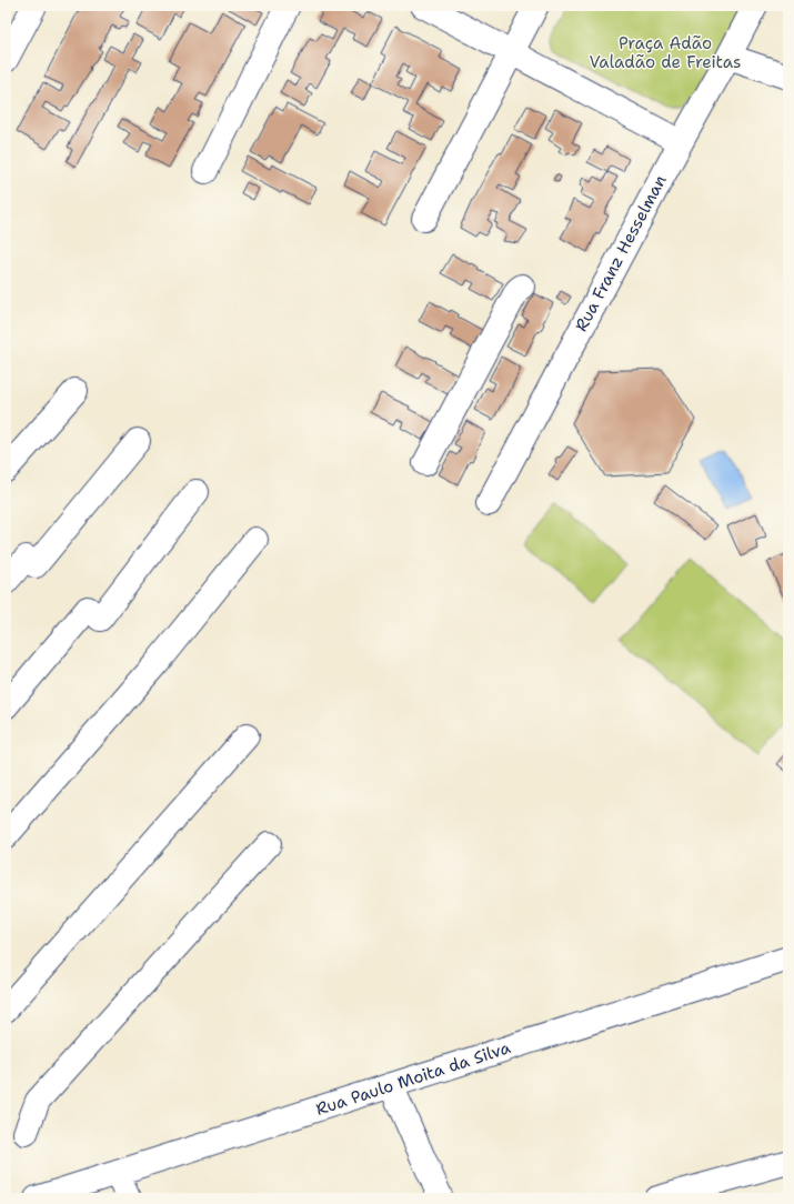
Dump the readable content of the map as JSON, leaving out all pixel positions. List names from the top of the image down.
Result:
{
  "streets": {
    "street": ["Rua Franz Hesselman", "Rua Paulo Moita da Silva"]
  },
  "parks": ["Praça Adão Valadão de Freitas"]
}
